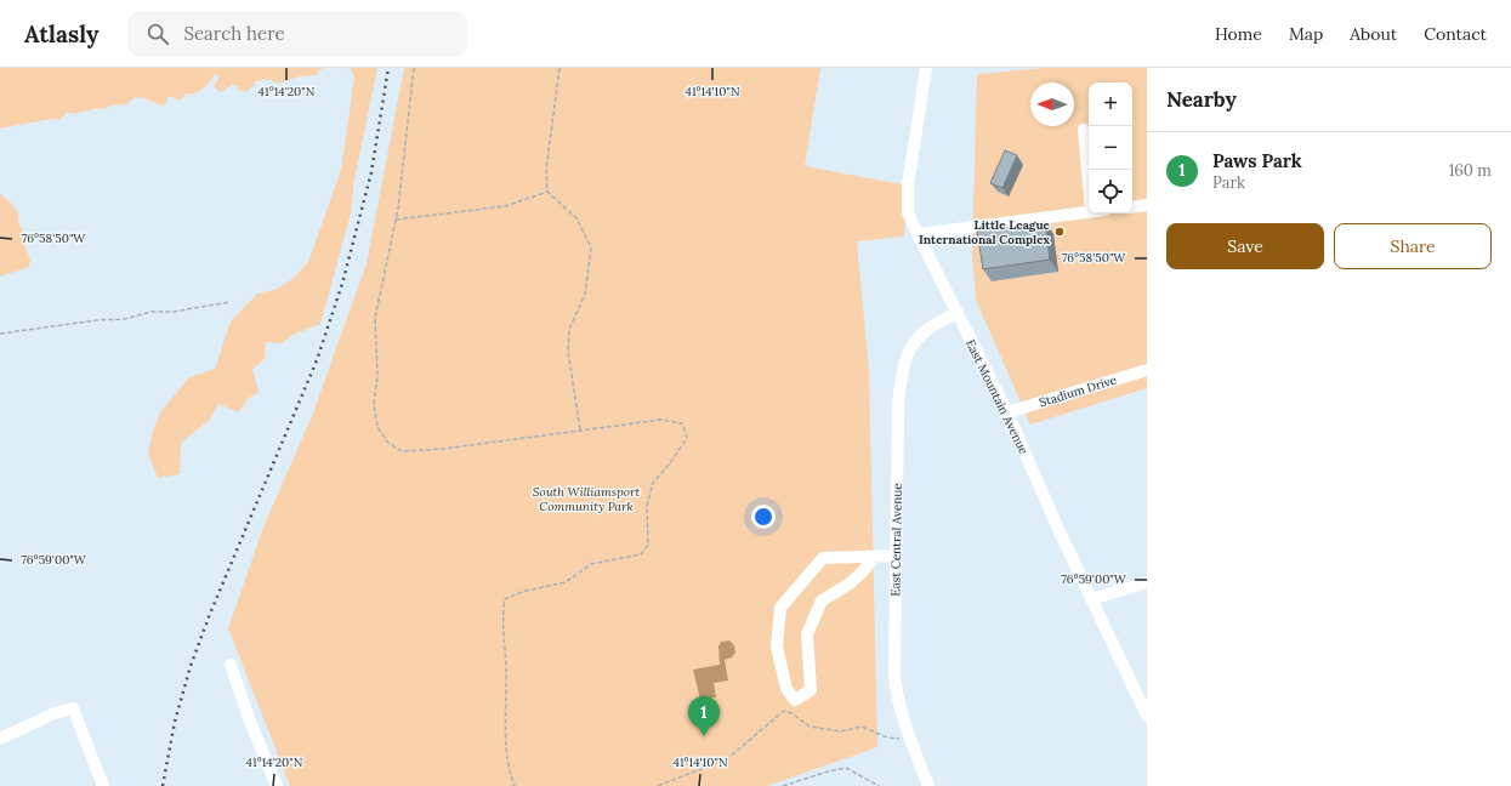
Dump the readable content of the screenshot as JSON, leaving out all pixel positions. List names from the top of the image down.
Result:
{
  "streets": {
    "street": ["Stadium Drive", "East Mountain Avenue", "East Central Avenue"]
  },
  "crossings": [
    ["Stadium Drive", "East Mountain Avenue"],
    ["East Mountain Avenue", "East Central Avenue"]
  ],
  "parks": ["South Williamsport Community Park"],
  "places": ["Little League International Complex"],
  "north": "left",
  "page": {
    "header": "Atlasly",
    "search": "Search here",
    "nav": [
      "Home",
      "Map",
      "About",
      "Contact"
    ],
    "heading": "Nearby",
    "map_buttons": ["+", "−"],
    "list": [
      {
        "mark": "1",
        "name": "Paws Park",
        "note": "Park",
        "value": "160 m"
      }
    ],
    "buttons": ["Save", "Share"],
    "pins": "1"
  },
  "coordinates": [
    "41°14'20\"N",
    "41°14'10\"N",
    "76°58'50\"W",
    "76°59'00\"W"
  ]
}
